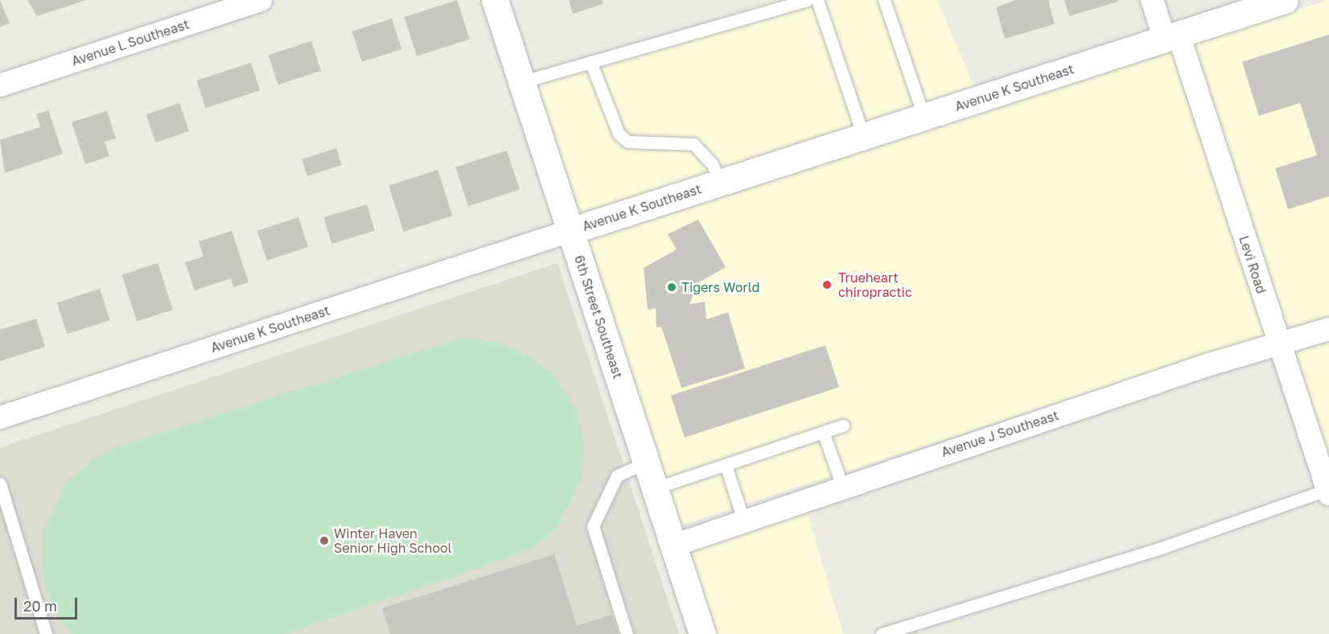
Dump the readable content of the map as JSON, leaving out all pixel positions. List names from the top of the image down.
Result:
{
  "streets": {
    "street": [
      "Avenue L Southeast",
      "Avenue K Southeast",
      "Levi Road",
      "6th Street Southeast",
      "Avenue J Southeast"
    ]
  },
  "crossings": [
    ["Avenue K Southeast", "Levi Road"],
    ["Avenue K Southeast", "6th Street Southeast"],
    ["Levi Road", "Avenue J Southeast"],
    ["6th Street Southeast", "Avenue J Southeast"]
  ],
  "places": ["Trueheart chiropractic", "Tigers World", "Winter Haven Senior High School"],
  "scale_bar": "20 m"
}
